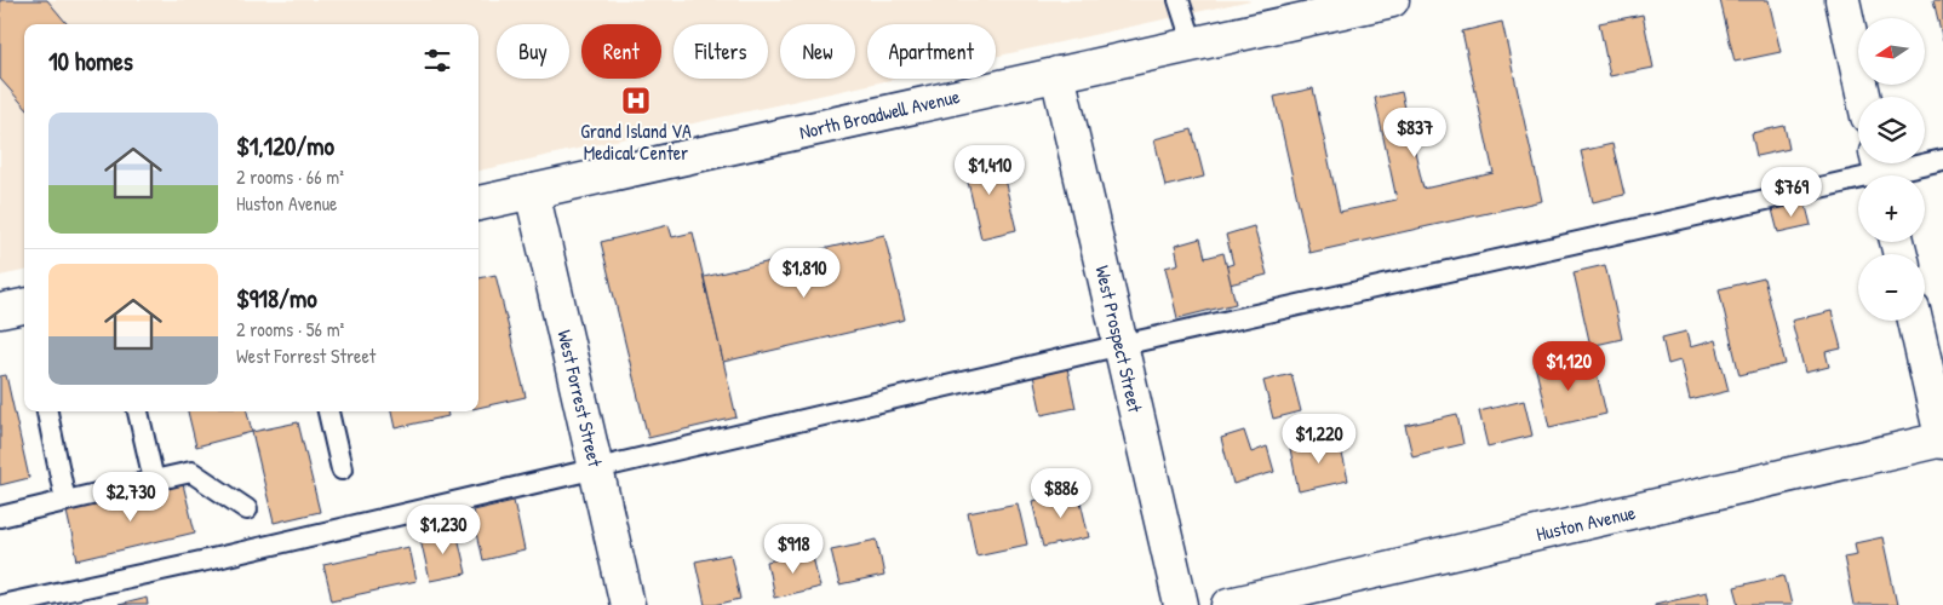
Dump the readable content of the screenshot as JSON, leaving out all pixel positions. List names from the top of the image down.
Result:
{
  "streets": {
    "street": [
      "North Broadwell Avenue",
      "West Prospect Street",
      "West Forrest Street",
      "Huston Avenue"
    ]
  },
  "crossings": [
    ["North Broadwell Avenue", "West Prospect Street"],
    ["North Broadwell Avenue", "West Forrest Street"]
  ],
  "places": {
    "hospital": ["Grand Island VA Medical Center"]
  },
  "north": "left",
  "page": {
    "map_buttons": ["+", "−"],
    "chip": [
      "Buy",
      "Rent",
      "Filters",
      "New",
      "Apartment"
    ],
    "heading": "10 homes",
    "list": [
      {
        "name": "$1,120/mo",
        "note": "2 rooms · 66 m² · Huston Avenue"
      },
      {
        "name": "$918/mo",
        "note": "2 rooms · 56 m² · West Forrest Street"
      }
    ],
    "price": [
      "$837",
      "$1,410",
      "$769",
      "$1,810",
      "$1,120",
      "$1,220",
      "$886",
      "$2,730",
      "$1,230",
      "$918"
    ]
  }
}
